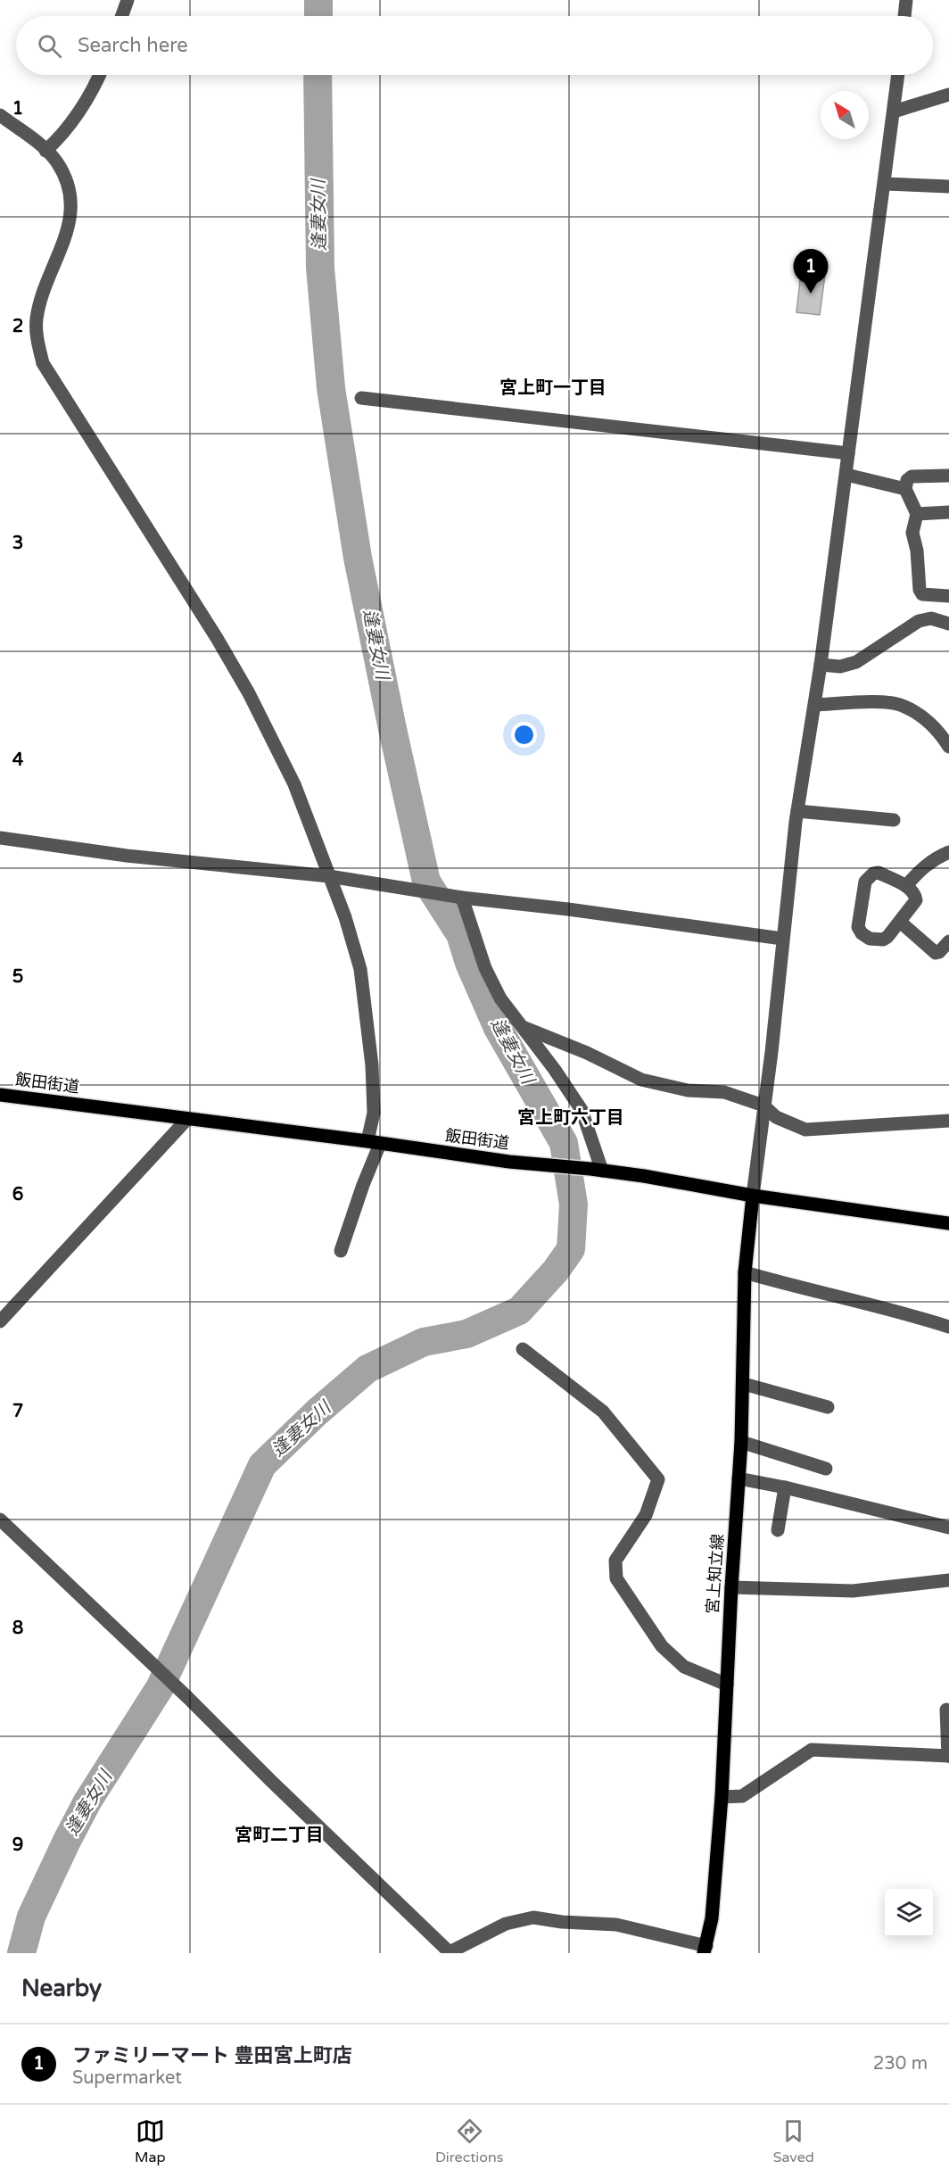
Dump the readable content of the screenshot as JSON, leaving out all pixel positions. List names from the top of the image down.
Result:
{
  "streets": {
    "main road": ["飯田街道", "宮上知立線"]
  },
  "crossings": [
    ["飯田街道", "宮上知立線"]
  ],
  "districts": ["宮上町一丁目", "宮上町六丁目", "宮町二丁目"],
  "water": ["逢妻女川"],
  "north": "top left",
  "page": {
    "search": "Search here",
    "pins": "1",
    "heading": "Nearby",
    "list": [
      {
        "mark": "1",
        "name": "ファミリーマート 豊田宮上町店",
        "note": "Supermarket",
        "value": "230 m"
      }
    ],
    "nav": ["Map", "Directions", "Saved"]
  },
  "grid": {
    "rows": [
      "1",
      "2",
      "3",
      "4",
      "5",
      "6",
      "7",
      "8",
      "9"
    ]
  }
}
